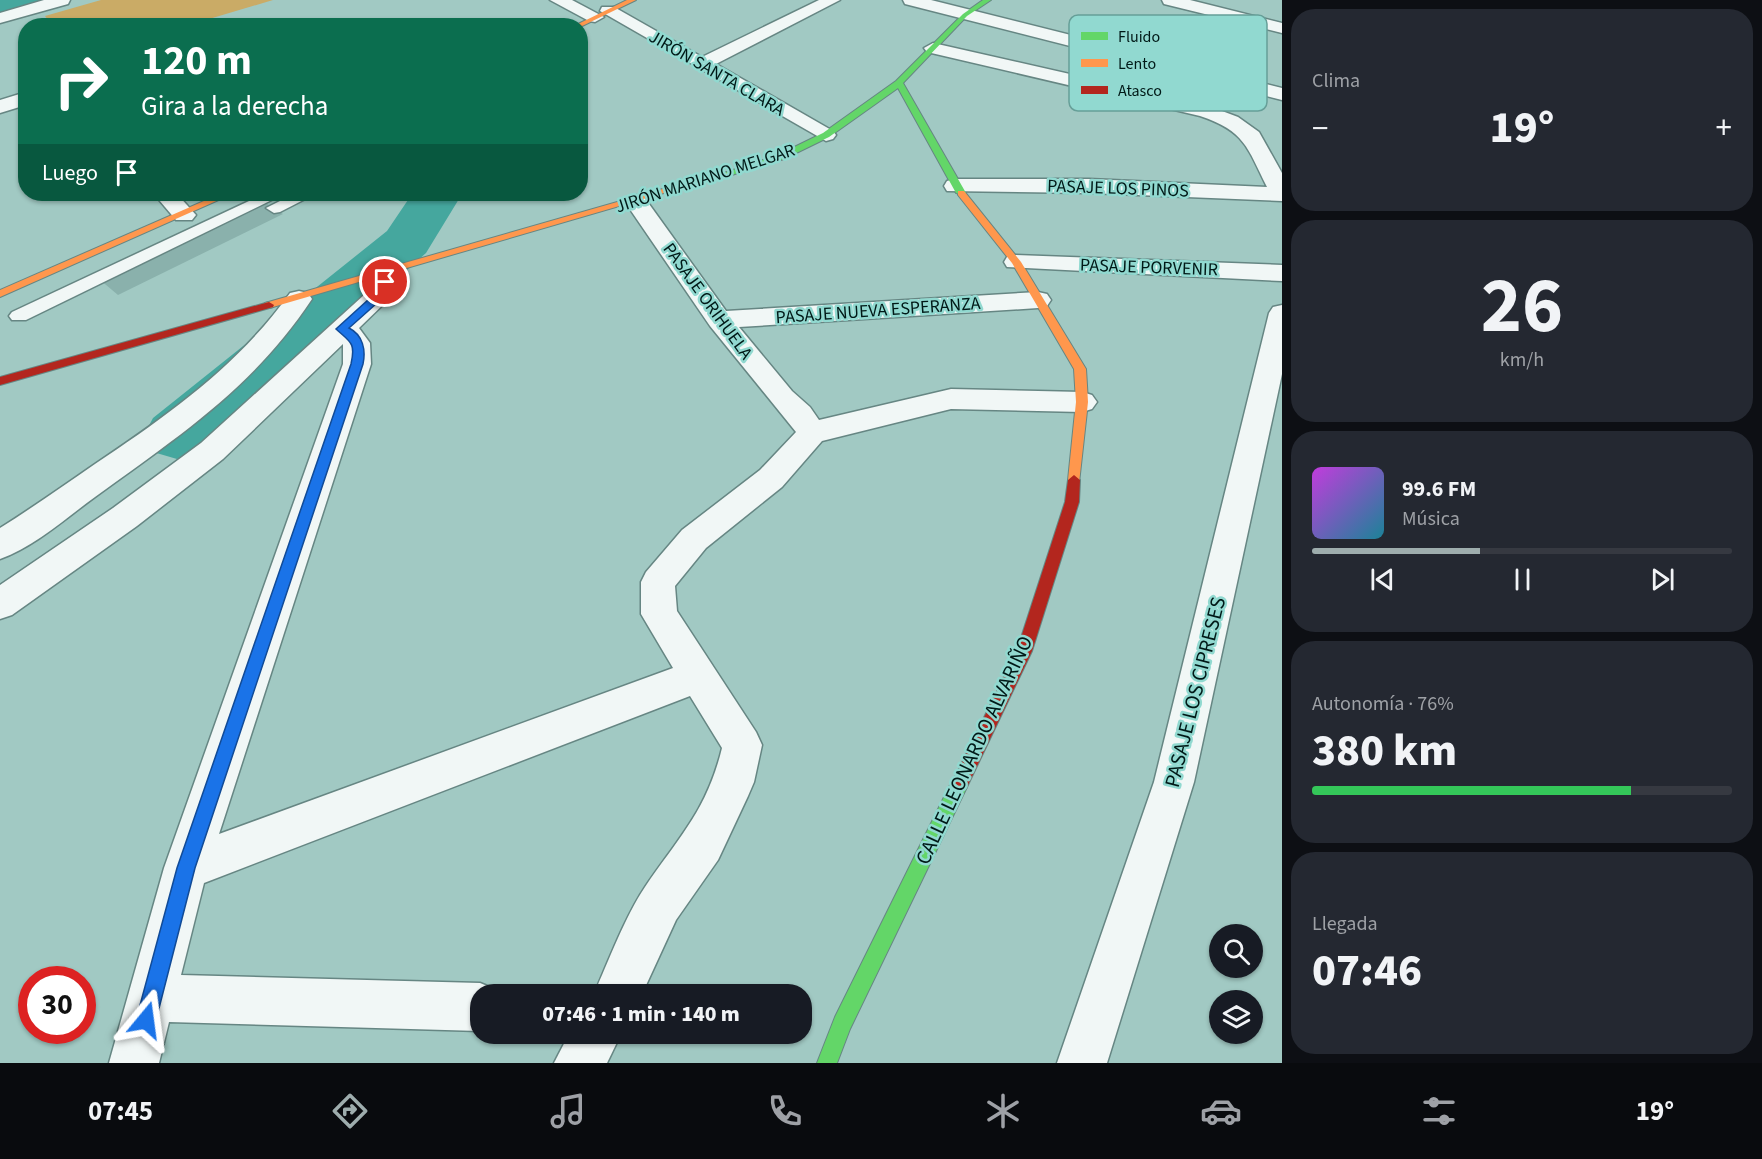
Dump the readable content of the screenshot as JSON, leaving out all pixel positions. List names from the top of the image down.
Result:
{
  "streets": {
    "main road": ["JIRÓN MARIANO MELGAR", "CALLE LEONARDO ALVARIÑO"],
    "street": [
      "JIRÓN SANTA CLARA",
      "PASAJE LOS PINOS",
      "PASAJE PORVENIR",
      "PASAJE ORIHUELA",
      "PASAJE NUEVA ESPERANZA",
      "PASAJE LOS CIPRESES"
    ]
  },
  "crossings": [
    ["JIRÓN SANTA CLARA", "JIRÓN MARIANO MELGAR"],
    ["JIRÓN MARIANO MELGAR", "PASAJE ORIHUELA"],
    ["JIRÓN MARIANO MELGAR", "CALLE LEONARDO ALVARIÑO"],
    ["PASAJE LOS PINOS", "CALLE LEONARDO ALVARIÑO"],
    ["PASAJE PORVENIR", "CALLE LEONARDO ALVARIÑO"],
    ["PASAJE ORIHUELA", "PASAJE NUEVA ESPERANZA"],
    ["PASAJE NUEVA ESPERANZA", "CALLE LEONARDO ALVARIÑO"]
  ],
  "legend": ["Fluido", "Lento", "Atasco"],
  "page": {
    "tile": [
      "Clima",
      ["26", "km/h"],
      ["Autonomía · 76%", "380 km"],
      ["Llegada", "07:46"]
    ],
    "turn": ["120 m", "Gira a la derecha"],
    "heat": ["−", "19°", "+"],
    "then": "Luego",
    "song": ["99.6 FM", "Música"],
    "limit": "30",
    "trip": "07:46 · 1 min · 140 m",
    "tabs": ["07:45", "19°"]
  }
}
